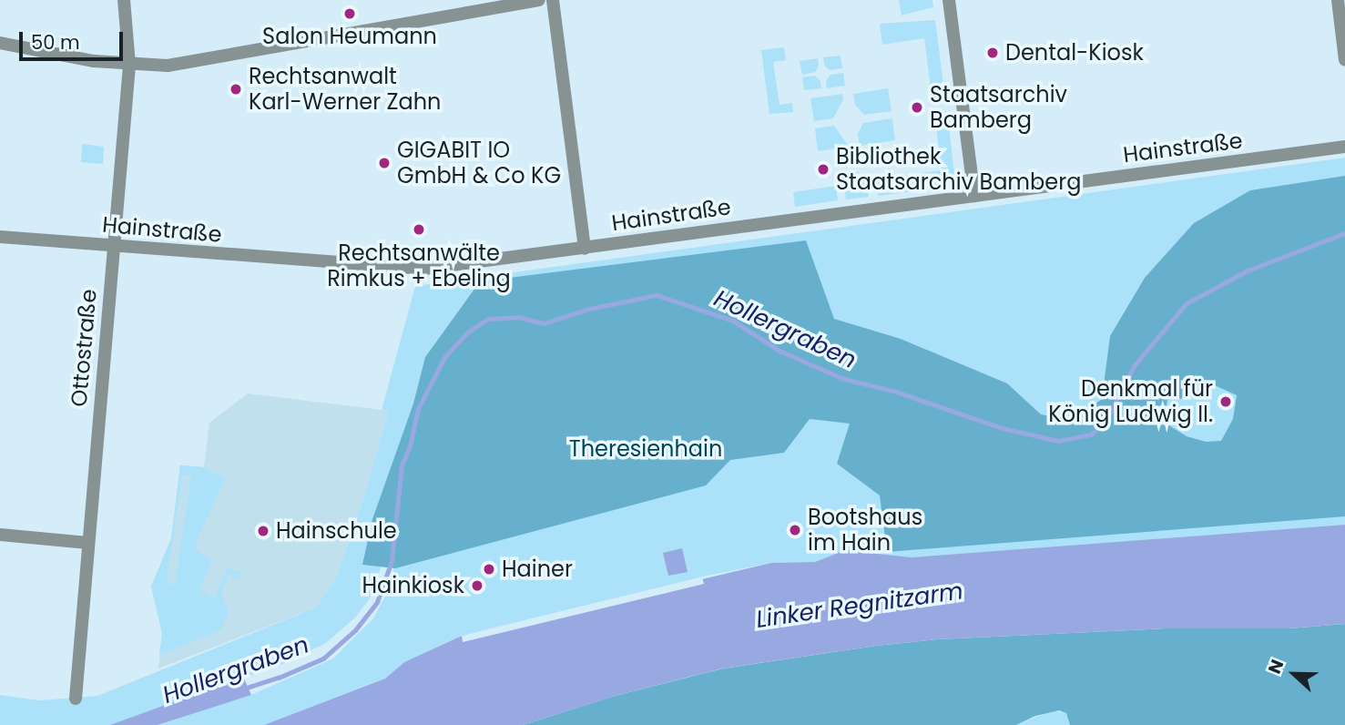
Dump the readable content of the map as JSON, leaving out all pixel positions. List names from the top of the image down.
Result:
{
  "streets": {
    "street": ["Hainstraße", "Ottostraße"]
  },
  "crossings": [
    ["Hainstraße", "Ottostraße"]
  ],
  "water": ["Hollergraben", "Linker Regnitzarm"],
  "parks": ["Theresienhain"],
  "places": [
    "Salon Heumann",
    "Dental-Kiosk",
    "Rechtsanwalt Karl-Werner Zahn",
    "Staatsarchiv Bamberg",
    "GIGABIT IO GmbH & Co KG",
    "Bibliothek Staatsarchiv Bamberg",
    "Rechtsanwälte Rimkus + Ebeling",
    "Denkmal für König Ludwig II.",
    "Bootshaus im Hain",
    "Hainschule",
    "Hainer",
    "Hainkiosk"
  ],
  "scale_bar": "50 m",
  "north": "left"
}
